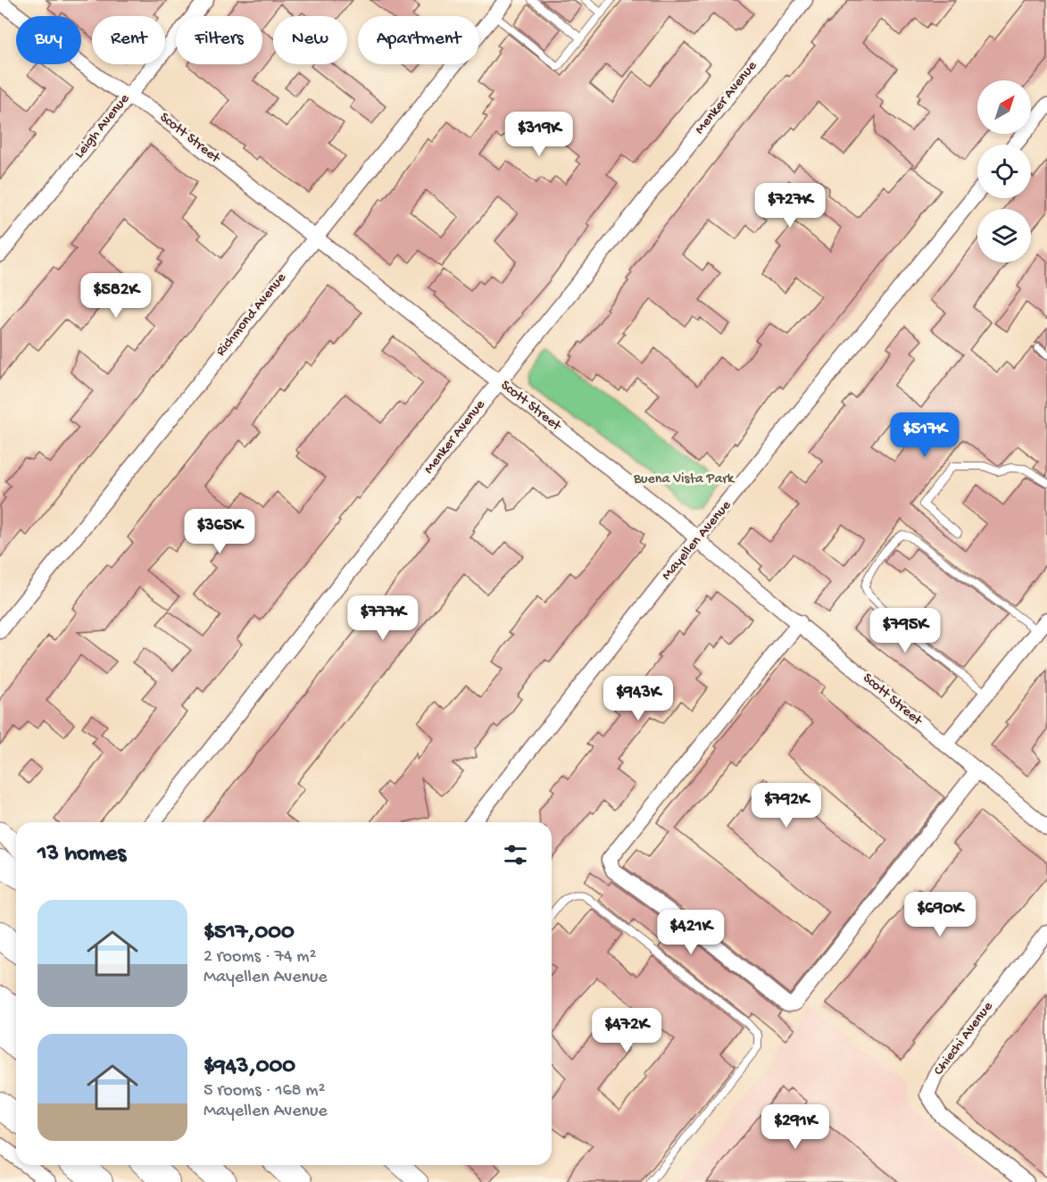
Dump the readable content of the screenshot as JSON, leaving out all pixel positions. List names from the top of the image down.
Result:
{
  "streets": {
    "street": [
      "Menker Avenue",
      "Leigh Avenue",
      "Scott Street",
      "Richmond Avenue",
      "Mayellen Avenue",
      "Chiechi Avenue"
    ]
  },
  "crossings": [
    ["Menker Avenue", "Scott Street"],
    ["Leigh Avenue", "Scott Street"],
    ["Scott Street", "Richmond Avenue"],
    ["Scott Street", "Mayellen Avenue"]
  ],
  "parks": ["Buena Vista Park"],
  "north": "top right",
  "page": {
    "chip": [
      "Buy",
      "Rent",
      "Filters",
      "New",
      "Apartment"
    ],
    "price": [
      "$319K",
      "$727K",
      "$582K",
      "$517K",
      "$365K",
      "$777K",
      "$795K",
      "$943K",
      "$792K",
      "$690K",
      "$421K",
      "$472K",
      "$291K"
    ],
    "heading": "13 homes",
    "list": [
      {
        "name": "$517,000",
        "note": "2 rooms · 74 m² · Mayellen Avenue"
      },
      {
        "name": "$943,000",
        "note": "5 rooms · 168 m² · Mayellen Avenue"
      }
    ]
  }
}
